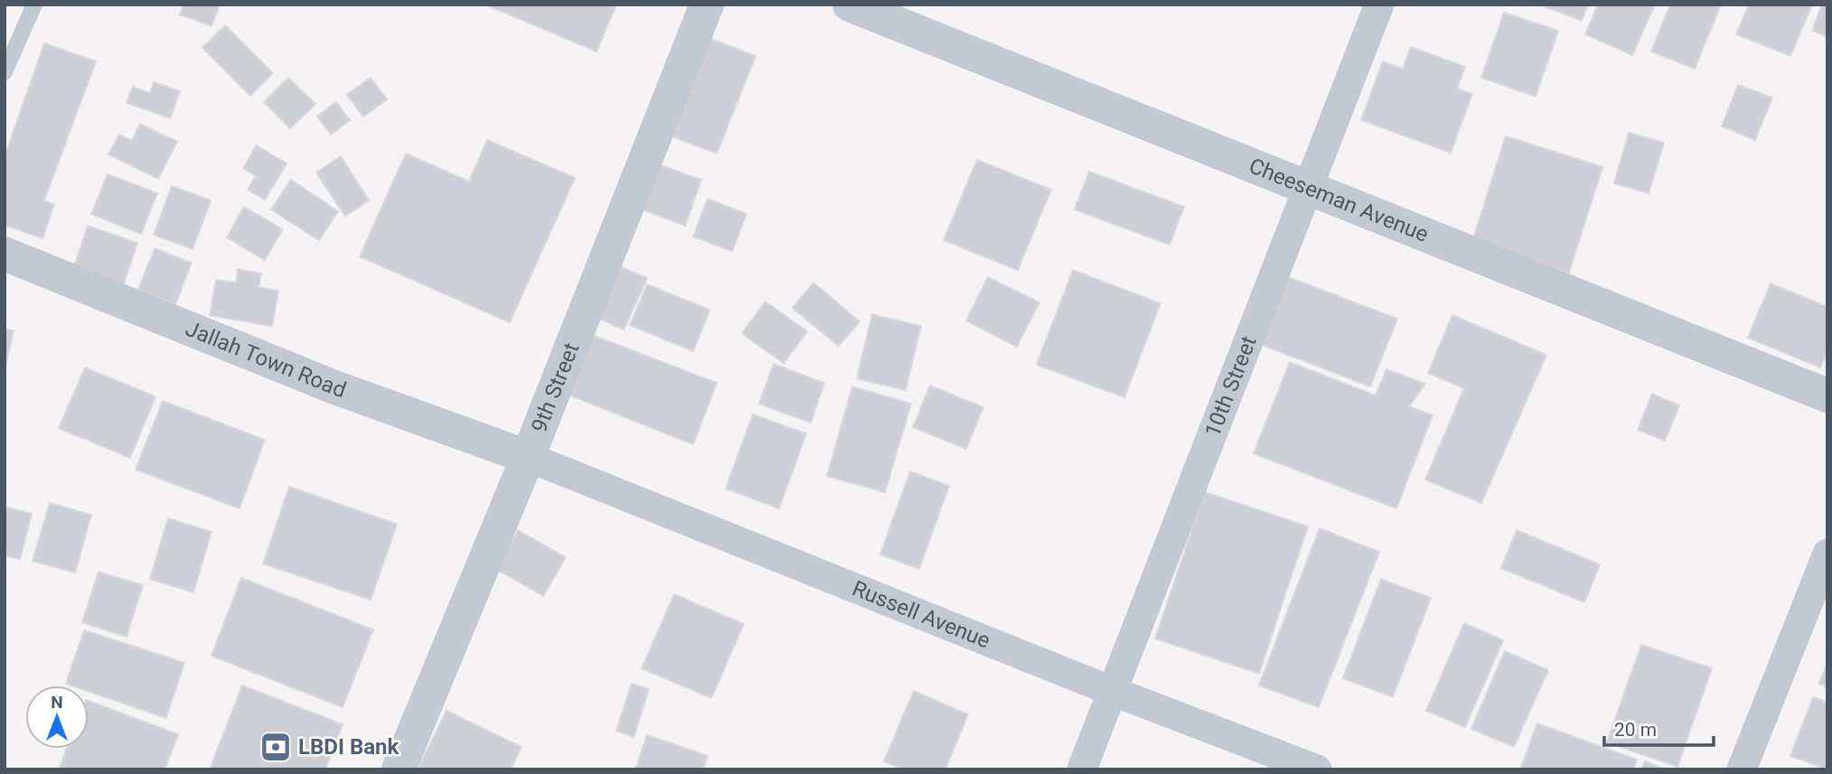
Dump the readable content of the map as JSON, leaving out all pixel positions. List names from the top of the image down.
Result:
{
  "streets": {
    "street": [
      "Cheeseman Avenue",
      "Jallah Town Road",
      "10th Street",
      "9th Street",
      "Russell Avenue"
    ]
  },
  "crossings": [
    ["Cheeseman Avenue", "10th Street"],
    ["Jallah Town Road", "9th Street"],
    ["Jallah Town Road", "Russell Avenue"],
    ["10th Street", "Russell Avenue"],
    ["9th Street", "Russell Avenue"]
  ],
  "places": {
    "bank": ["LBDI Bank"]
  },
  "scale_bar": "20 m",
  "north": "top"
}
